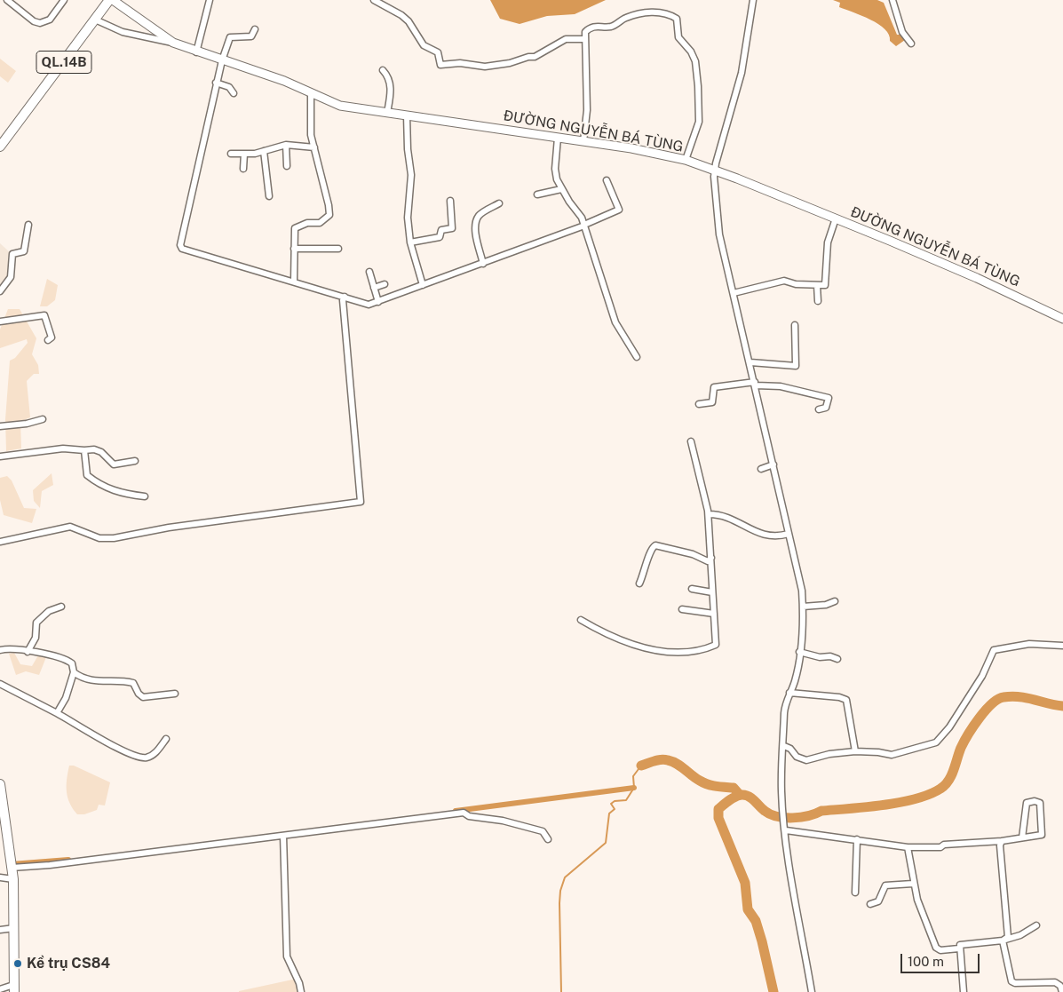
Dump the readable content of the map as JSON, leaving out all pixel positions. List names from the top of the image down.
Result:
{
  "streets": {
    "highway": ["QL.14B"],
    "main road": ["ĐƯỜNG NGUYỄN BÁ TÙNG"]
  },
  "crossings": [
    ["QL.14B", "ĐƯỜNG NGUYỄN BÁ TÙNG"]
  ],
  "places": ["Kề trụ CS84"],
  "scale_bar": "100 m"
}
